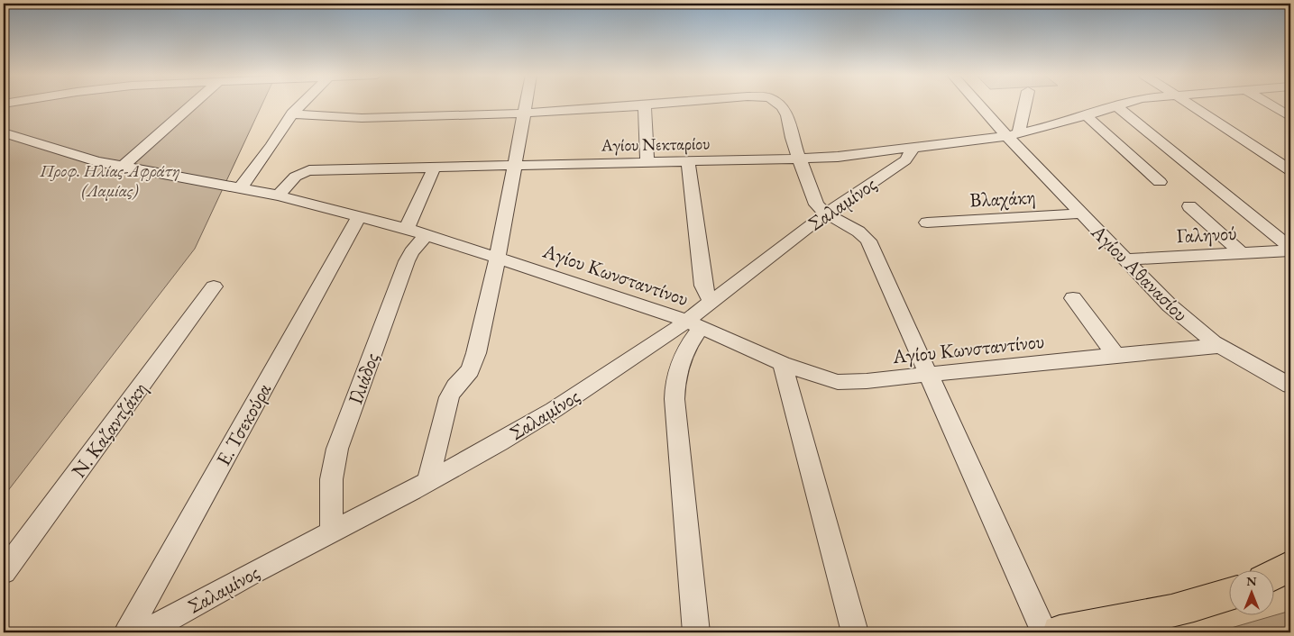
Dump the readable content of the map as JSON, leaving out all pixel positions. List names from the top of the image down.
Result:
{
  "streets": {
    "street": [
      "Αγίου Νεκταρίου",
      "Βλαχάκη",
      "Σαλαμίνος",
      "Γαληνού",
      "Αγίου Αθανασίου",
      "Αγίου Κωνσταντίνου",
      "Ιλιάδος",
      "Ε. Τσεκούρα",
      "Ν. Καζαντζάκη"
    ]
  },
  "crossings": [
    ["Αγίου Νεκταρίου", "Σαλαμίνος"],
    ["Αγίου Νεκταρίου", "Αγίου Αθανασίου"],
    ["Αγίου Νεκταρίου", "Αγίου Κωνσταντίνου"],
    ["Βλαχάκη", "Αγίου Αθανασίου"],
    ["Σαλαμίνος", "Αγίου Κωνσταντίνου"],
    ["Σαλαμίνος", "Ιλιάδος"],
    ["Γαληνού", "Αγίου Αθανασίου"],
    ["Αγίου Αθανασίου", "Αγίου Κωνσταντίνου"],
    ["Αγίου Κωνσταντίνου", "Ιλιάδος"],
    ["Αγίου Κωνσταντίνου", "Ε. Τσεκούρα"]
  ],
  "parks": ["Προφ. Ηλίας-Αφράτη (Λαμίας)"],
  "north": "top"
}
